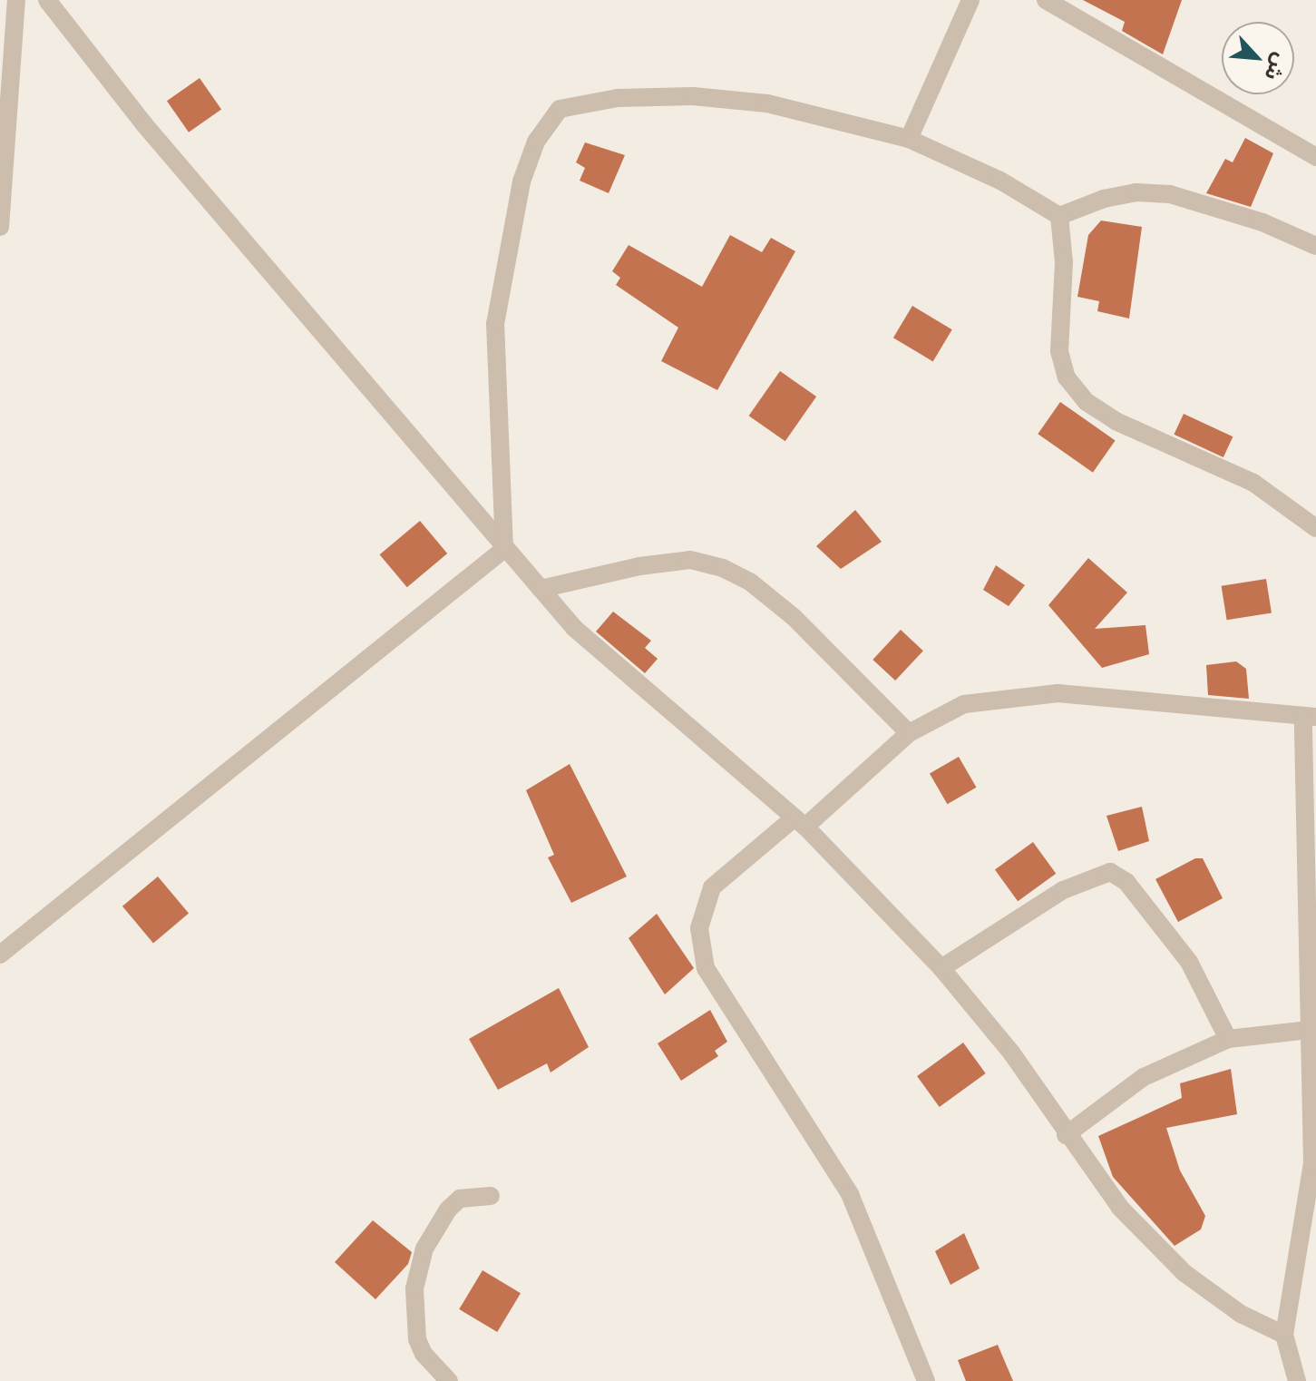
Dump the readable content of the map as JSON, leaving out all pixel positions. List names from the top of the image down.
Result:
{
  "north": "bottom right"
}
